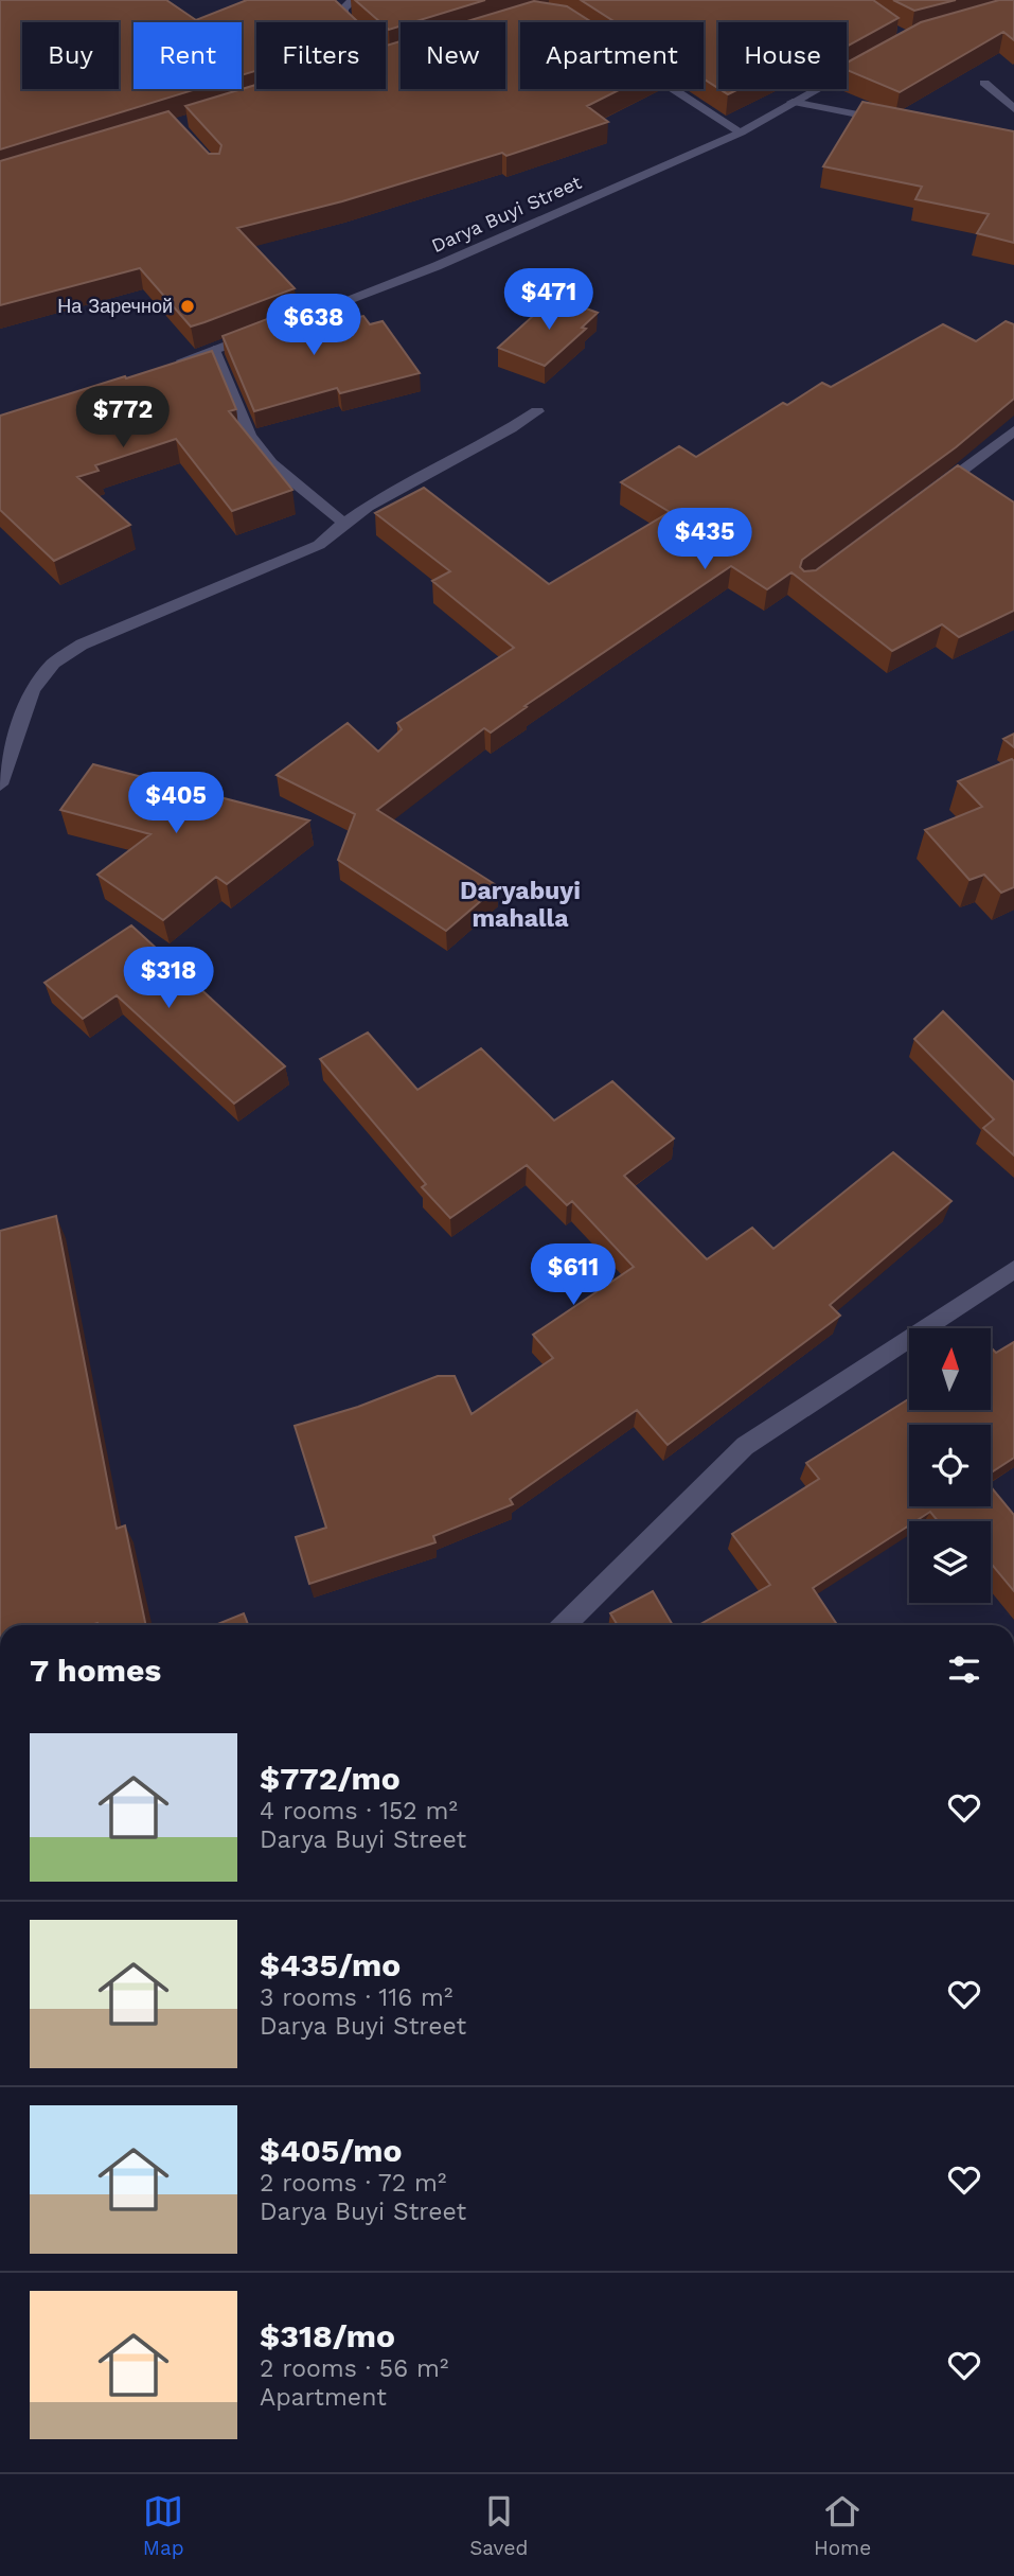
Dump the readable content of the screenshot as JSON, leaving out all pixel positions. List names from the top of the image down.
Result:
{
  "streets": {
    "street": ["Darya Buyi Street"]
  },
  "districts": ["Daryabuyi mahalla"],
  "places": ["На Заречной"],
  "north": "top",
  "page": {
    "chip": [
      "Buy",
      "Rent",
      "Filters",
      "New",
      "Apartment",
      "House"
    ],
    "price": [
      "$471",
      "$638",
      "$772",
      "$435",
      "$405",
      "$318",
      "$611"
    ],
    "heading": "7 homes",
    "list": [
      {
        "name": "$772/mo",
        "note": "4 rooms · 152 m² · Darya Buyi Street"
      },
      {
        "name": "$435/mo",
        "note": "3 rooms · 116 m² · Darya Buyi Street"
      },
      {
        "name": "$405/mo",
        "note": "2 rooms · 72 m² · Darya Buyi Street"
      },
      {
        "name": "$318/mo",
        "note": "2 rooms · 56 m² · Apartment"
      }
    ],
    "tabs": ["Map", "Saved", "Home"]
  }
}
